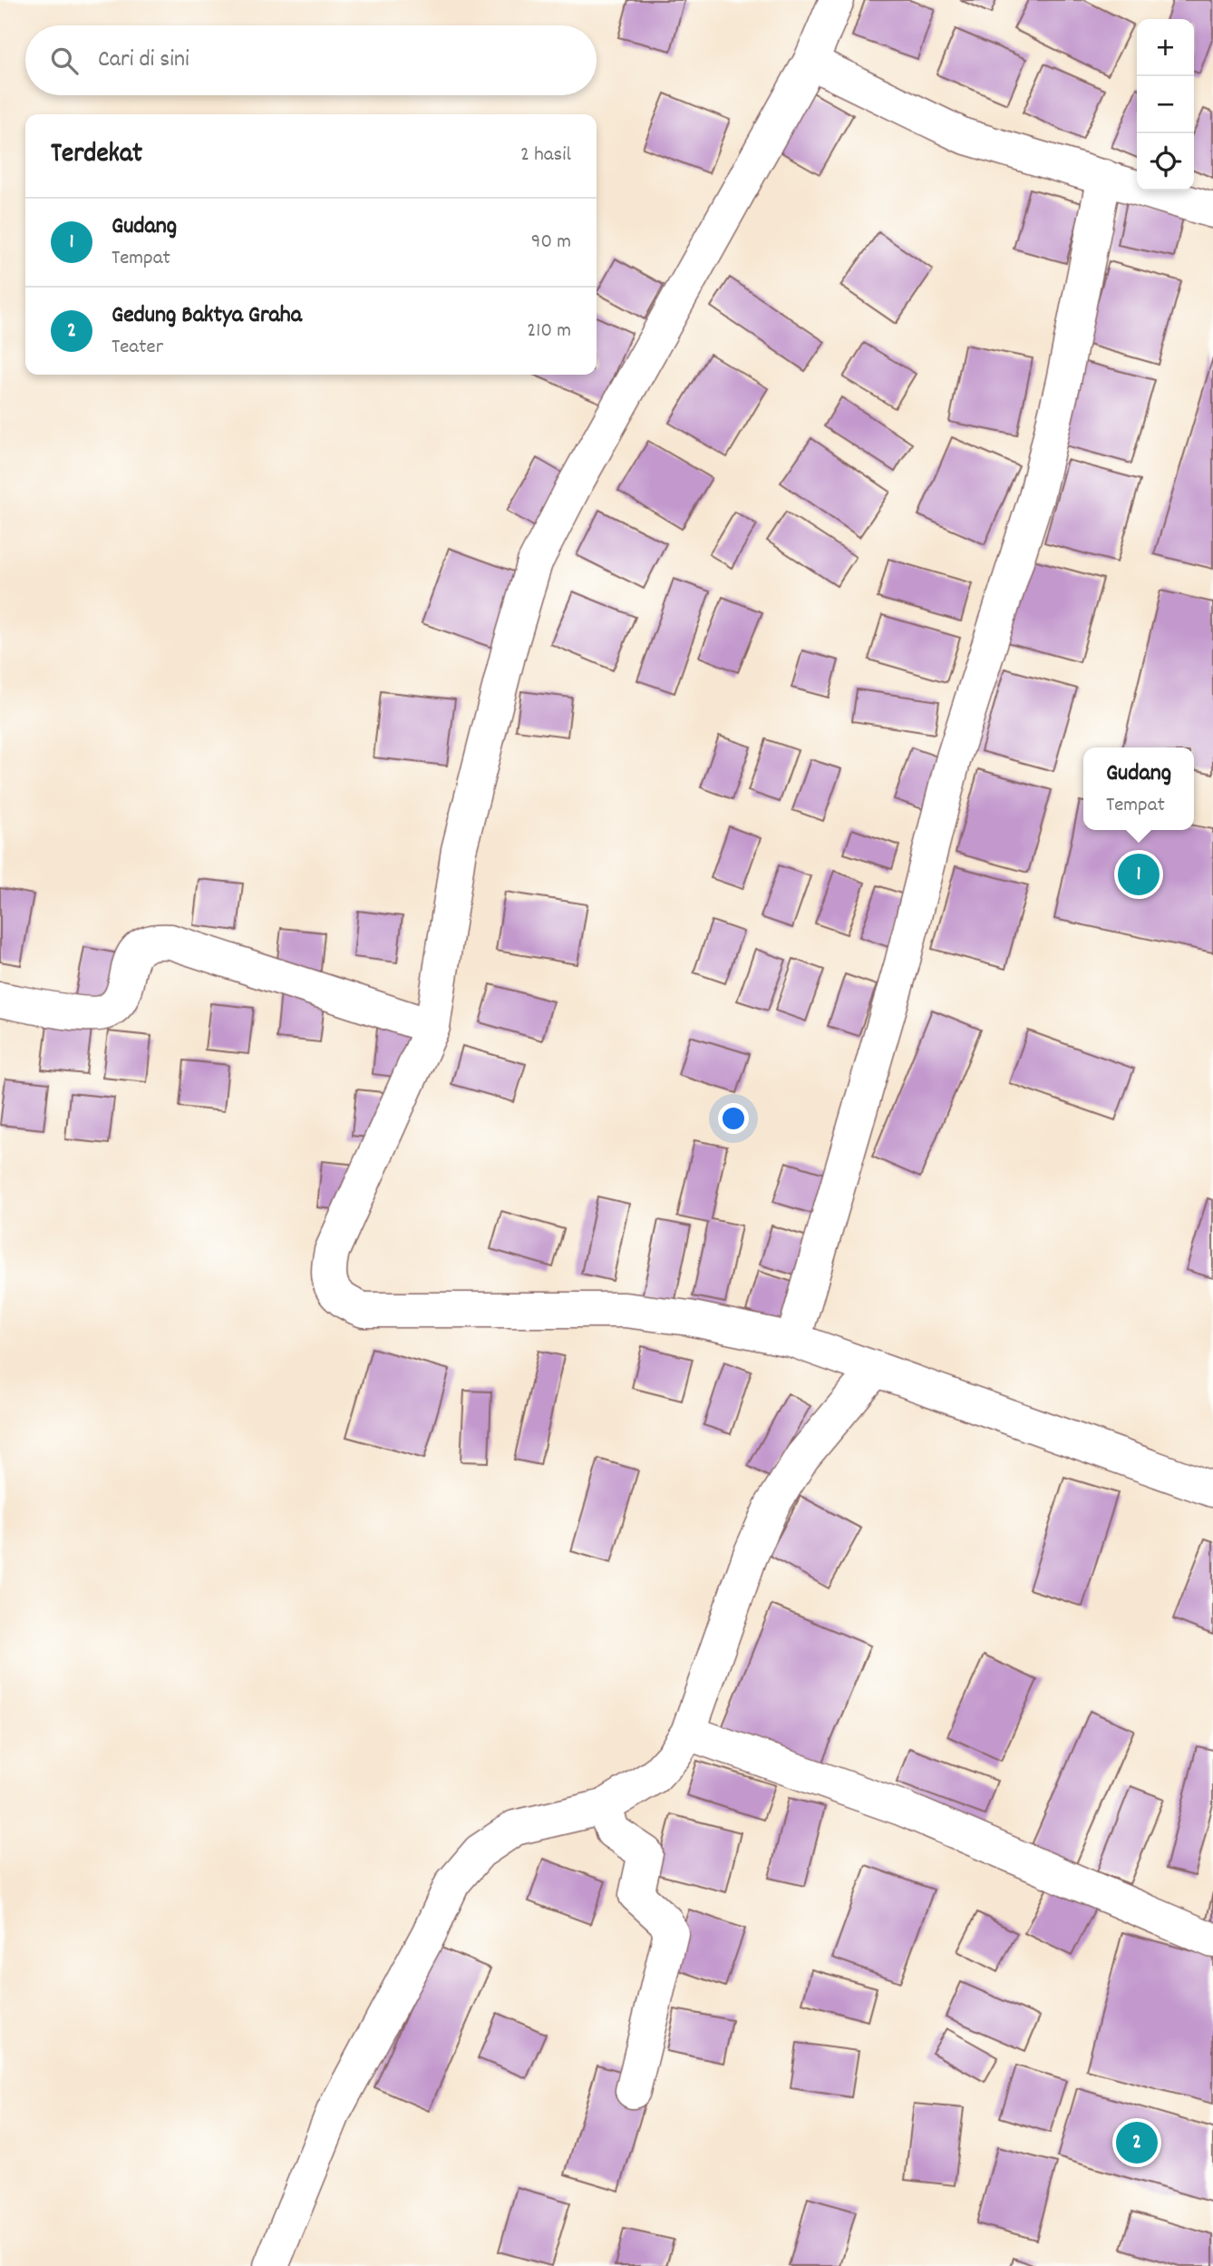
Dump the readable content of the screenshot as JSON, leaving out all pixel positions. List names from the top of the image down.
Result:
{
  "page": {
    "map_buttons": ["+", "−"],
    "search": "Cari di sini",
    "heading": ["Terdekat", "2 hasil"],
    "list": [
      {
        "mark": "1",
        "name": "Gudang",
        "note": "Tempat",
        "value": "90 m"
      },
      {
        "mark": "2",
        "name": "Gedung Baktya Graha",
        "note": "Teater",
        "value": "210 m"
      }
    ],
    "popup": ["Gudang", "Tempat"],
    "pins": ["1", "2"]
  }
}
